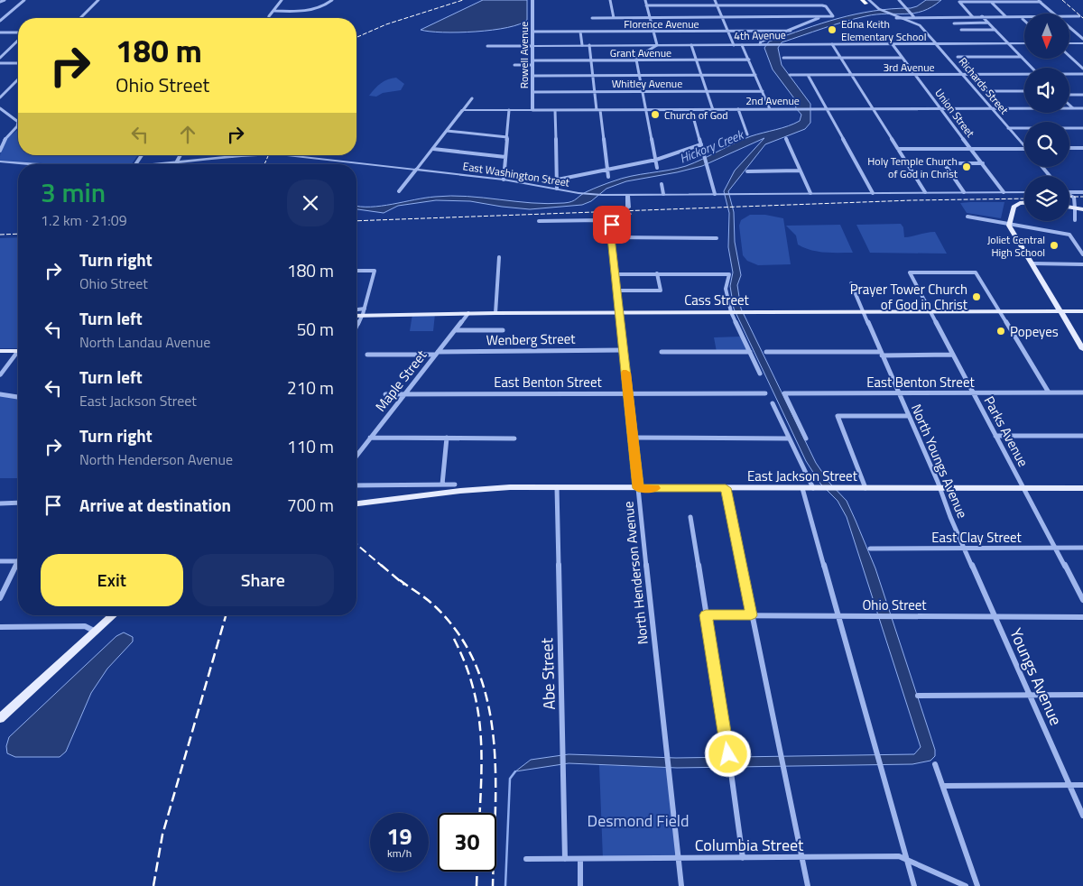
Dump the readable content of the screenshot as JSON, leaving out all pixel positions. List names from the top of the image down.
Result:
{
  "streets": {
    "main road": ["Cass Street", "East Jackson Street"],
    "street": [
      "Florence Avenue",
      "4th Avenue",
      "Grant Avenue",
      "Rowell Avenue",
      "3rd Avenue",
      "Whitley Avenue",
      "Richards Street",
      "2nd Avenue",
      "Union Street",
      "East Washington Street",
      "Wenberg Street",
      "Maple Street",
      "East Benton Street",
      "Parks Avenue",
      "North Youngs Avenue",
      "East Clay Street",
      "North Henderson Avenue",
      "Ohio Street",
      "Abe Street",
      "Youngs Avenue",
      "Columbia Street"
    ]
  },
  "crossings": [
    ["Florence Avenue", "Rowell Avenue"],
    ["4th Avenue", "Rowell Avenue"],
    ["4th Avenue", "Richards Street"],
    ["4th Avenue", "Union Street"],
    ["Grant Avenue", "Rowell Avenue"],
    ["Rowell Avenue", "Whitley Avenue"],
    ["Rowell Avenue", "2nd Avenue"],
    ["3rd Avenue", "Richards Street"],
    ["3rd Avenue", "Union Street"],
    ["Richards Street", "2nd Avenue"],
    ["2nd Avenue", "Union Street"],
    ["Union Street", "East Washington Street"],
    ["Cass Street", "Maple Street"],
    ["Cass Street", "Parks Avenue"],
    ["Cass Street", "North Youngs Avenue"],
    ["Cass Street", "North Henderson Avenue"],
    ["Wenberg Street", "Maple Street"],
    ["Wenberg Street", "North Henderson Avenue"],
    ["Maple Street", "East Benton Street"],
    ["East Benton Street", "Parks Avenue"],
    ["East Benton Street", "North Youngs Avenue"],
    ["East Benton Street", "North Henderson Avenue"],
    ["Parks Avenue", "East Jackson Street"],
    ["Parks Avenue", "East Clay Street"],
    ["North Youngs Avenue", "East Jackson Street"],
    ["North Youngs Avenue", "East Clay Street"],
    ["North Youngs Avenue", "Youngs Avenue"],
    ["East Jackson Street", "North Henderson Avenue"],
    ["East Jackson Street", "Abe Street"],
    ["East Clay Street", "Youngs Avenue"],
    ["North Henderson Avenue", "Columbia Street"],
    ["Ohio Street", "Youngs Avenue"],
    ["Abe Street", "Columbia Street"]
  ],
  "water": ["Hickory Creek"],
  "parks": ["Desmond Field"],
  "places": [
    "Edna Keith Elementary School",
    "Church of God",
    "Holy Temple Church of God in Christ",
    "Joliet Central High School",
    "Prayer Tower Church of God in Christ",
    "Popeyes"
  ],
  "north": "bottom",
  "page": {
    "turn": ["180 m", "Ohio Street"],
    "heading": ["3 min", "1.2 km · 21:09"],
    "list": [
      {
        "name": "Turn right",
        "note": "Ohio Street",
        "value": "180 m"
      },
      {
        "name": "Turn left",
        "note": "North Landau Avenue",
        "value": "50 m"
      },
      {
        "name": "Turn left",
        "note": "East Jackson Street",
        "value": "210 m"
      },
      {
        "name": "Turn right",
        "note": "North Henderson Avenue",
        "value": "110 m"
      },
      {
        "name": "Arrive at destination",
        "value": "700 m"
      }
    ],
    "buttons": ["Exit", "Share"],
    "speed": "19 km/h",
    "limit": "30"
  }
}
